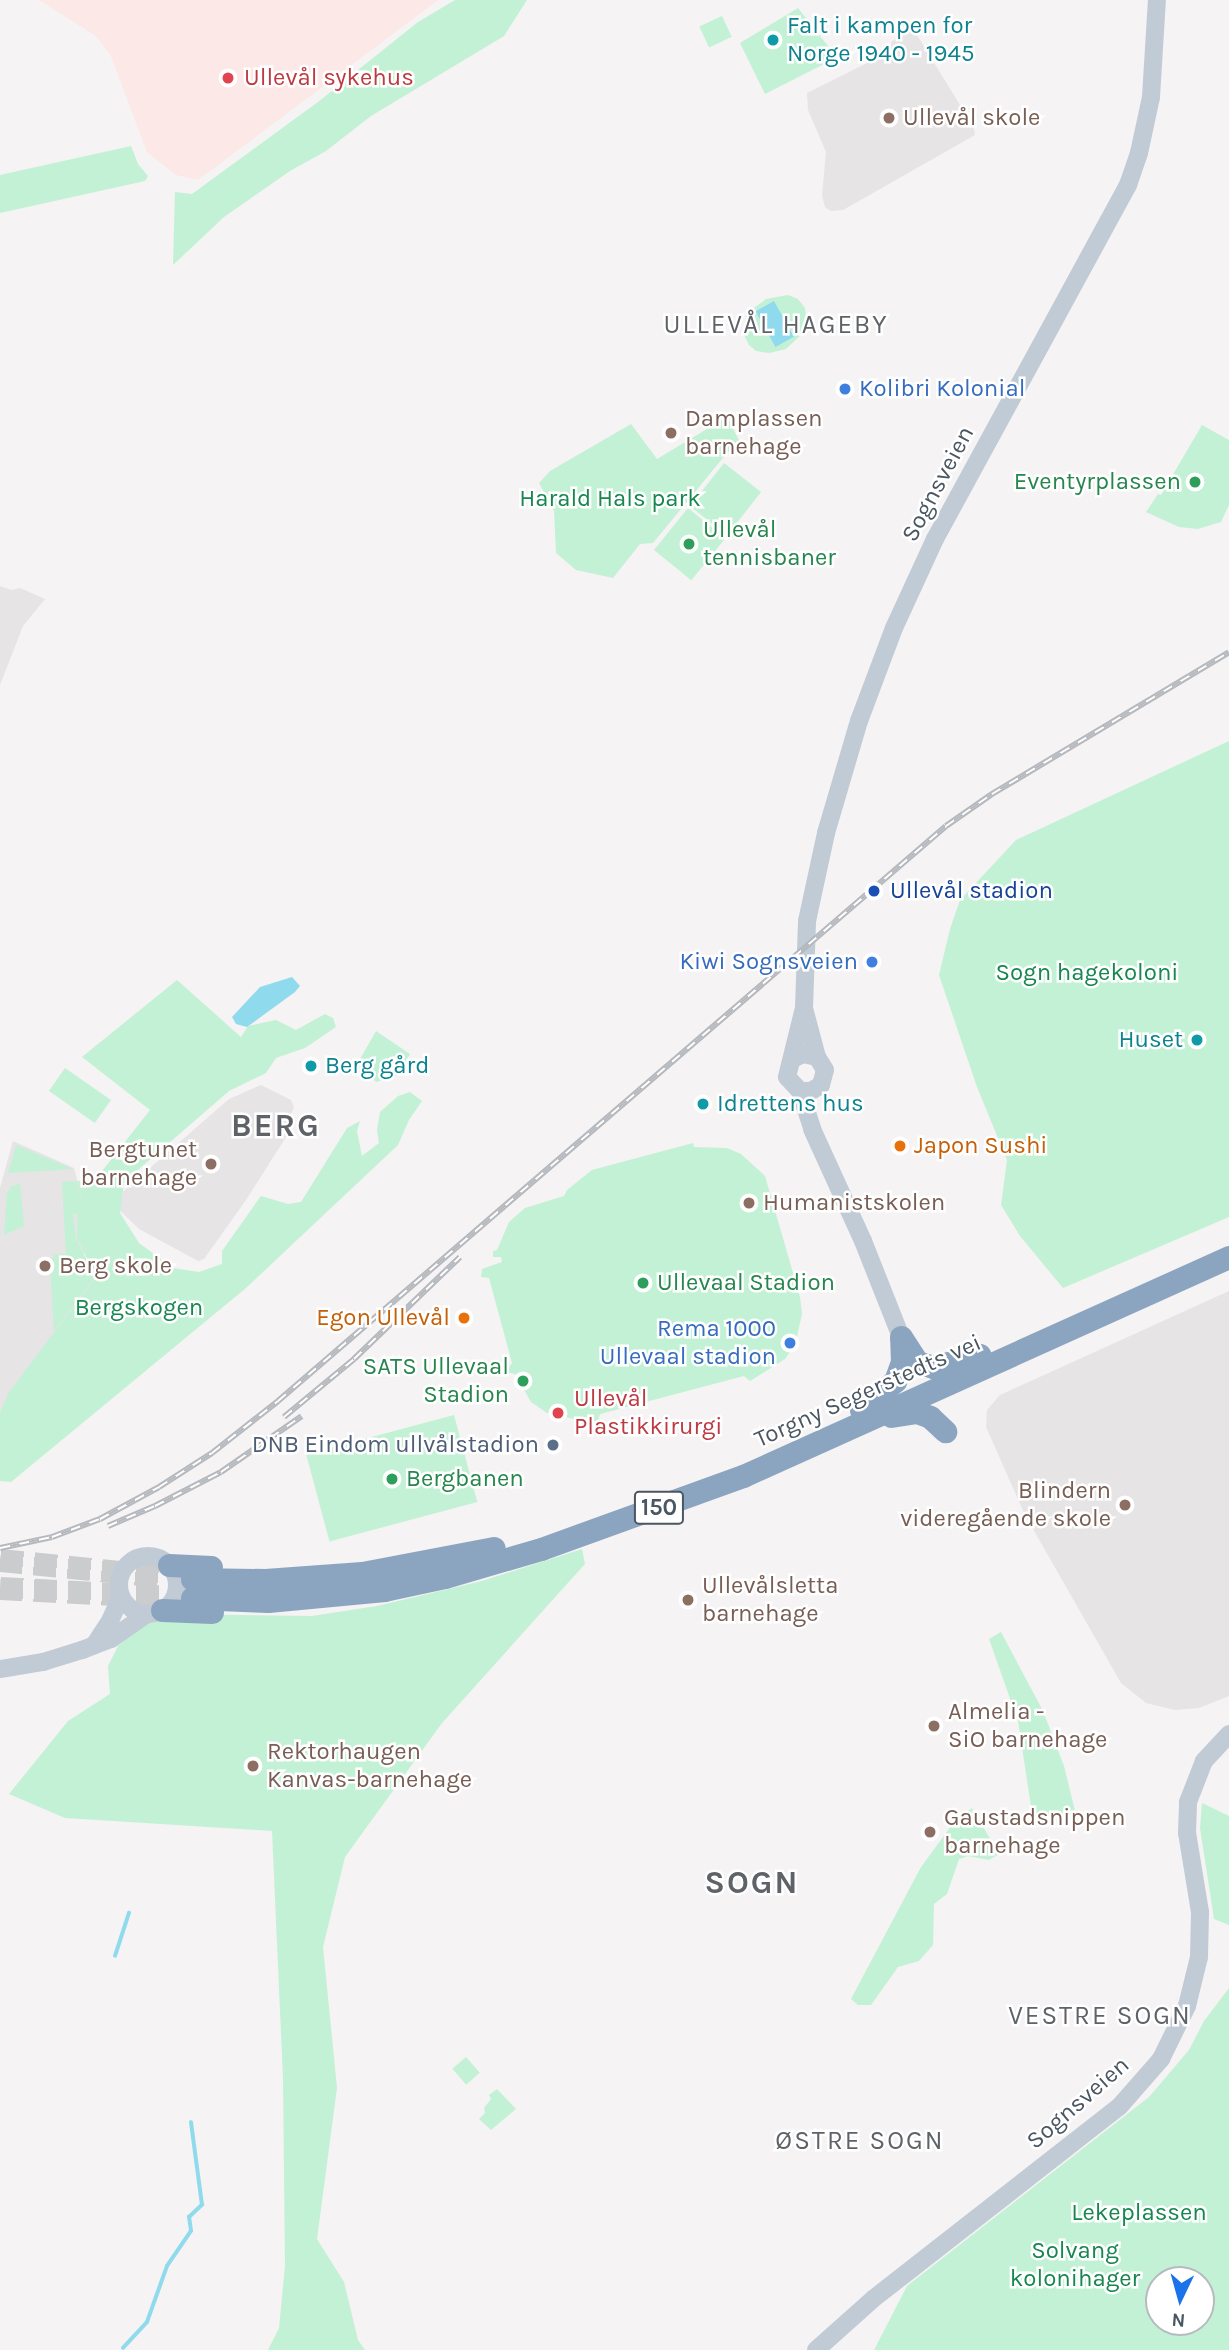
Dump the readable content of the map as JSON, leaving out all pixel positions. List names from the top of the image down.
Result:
{
  "streets": {
    "highway": ["Torgny Segerstedts vei", "150"],
    "main road": ["Sognsveien"]
  },
  "districts": [
    "ULLEVÅL HAGEBY",
    "BERG",
    "SOGN",
    "VESTRE SOGN",
    "ØSTRE SOGN"
  ],
  "parks": [
    "Harald Hals park",
    "Sogn hagekoloni",
    "Bergskogen",
    "Lekeplassen",
    "Solvang kolonihager"
  ],
  "places": [
    "Falt i kampen for Norge 1940 - 1945",
    "Ullevål sykehus",
    "Ullevål skole",
    "Kolibri Kolonial",
    "Damplassen barnehage",
    "Eventyrplassen",
    "Ullevål tennisbaner",
    "Ullevål stadion",
    "Kiwi Sognsveien",
    "Huset",
    "Berg gård",
    "Idrettens hus",
    "Japon Sushi",
    "Bergtunet barnehage",
    "Humanistskolen",
    "Berg skole",
    "Ullevaal Stadion",
    "Egon Ullevål",
    "Rema 1000 Ullevaal stadion",
    "SATS Ullevaal Stadion",
    "Ullevål Plastikkirurgi",
    "DNB Eindom ullvålstadion",
    "Bergbanen",
    "Blindern videregående skole",
    "Ullevålsletta barnehage",
    "Almelia - SiO barnehage",
    "Rektorhaugen Kanvas-barnehage",
    "Gaustadsnippen barnehage"
  ],
  "north": "bottom"
}
